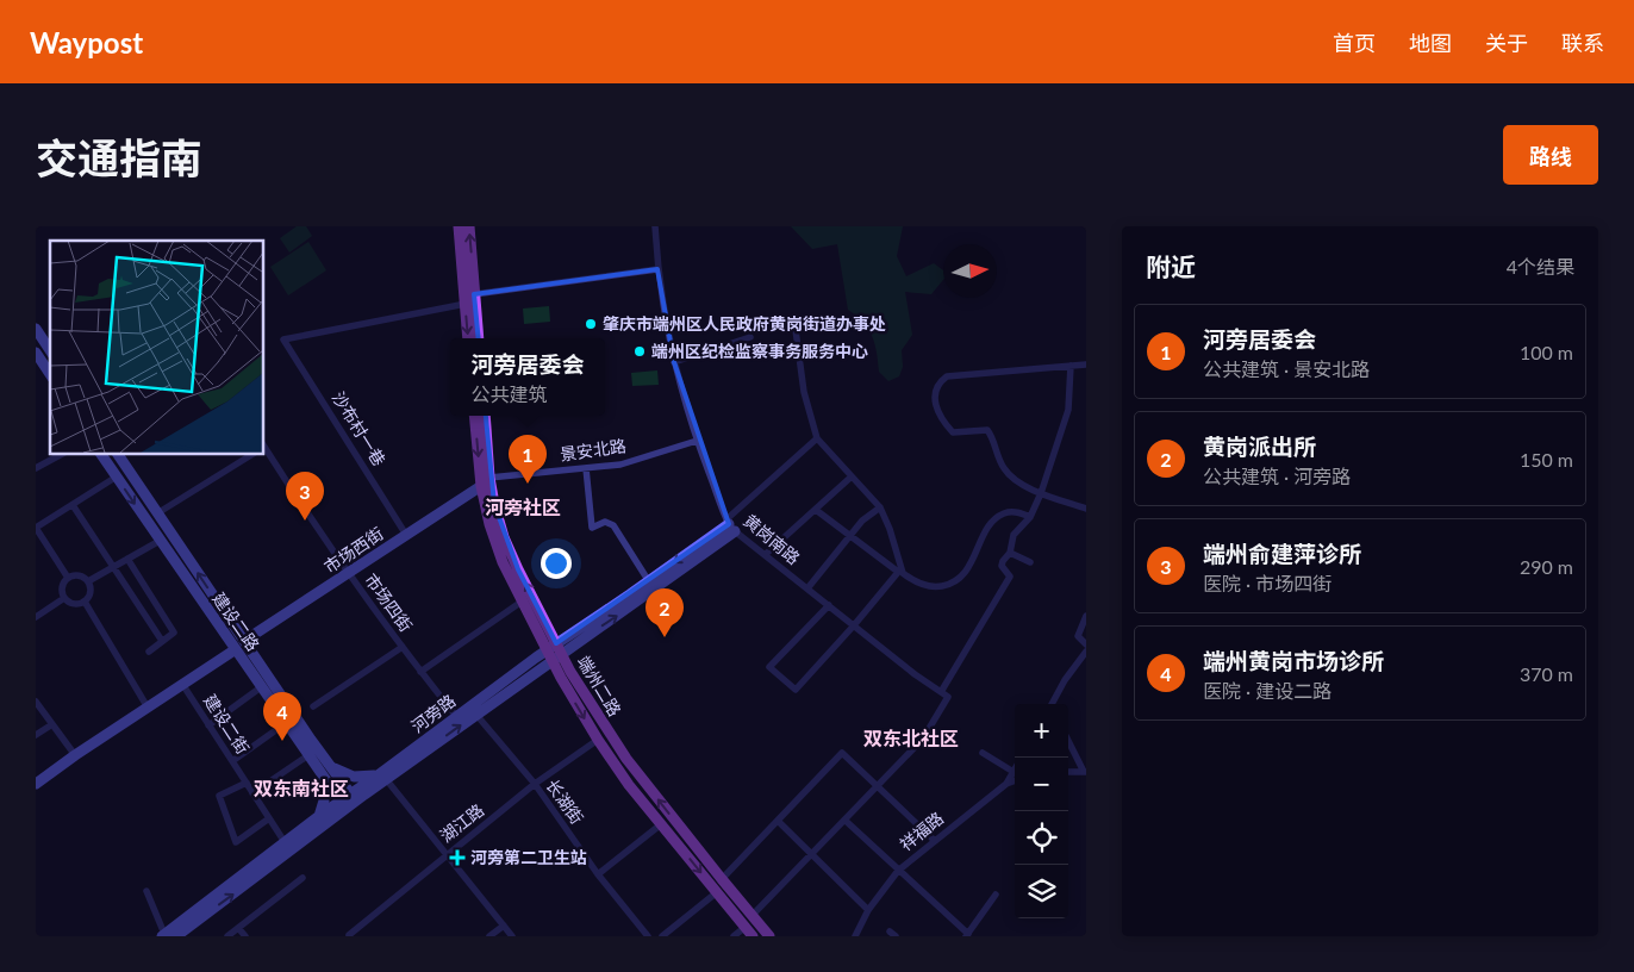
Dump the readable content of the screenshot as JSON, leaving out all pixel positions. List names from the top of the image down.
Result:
{
  "streets": {
    "main road": ["端州二路"],
    "street": [
      "沙布村一巷",
      "景安北路",
      "黄岗南路",
      "市场西街",
      "市场四街",
      "建设二路",
      "河旁路",
      "建设二街",
      "长湖街",
      "湖江路",
      "祥福路"
    ]
  },
  "crossings": [
    ["沙布村一巷", "市场西街"],
    ["景安北路", "黄岗南路"],
    ["景安北路", "端州二路"],
    ["黄岗南路", "河旁路"],
    ["市场西街", "市场四街"],
    ["市场西街", "建设二路"],
    ["市场西街", "端州二路"],
    ["市场四街", "河旁路"],
    ["建设二路", "河旁路"],
    ["端州二路", "河旁路"],
    ["端州二路", "湖江路"],
    ["河旁路", "建设二街"],
    ["河旁路", "长湖街"],
    ["长湖街", "湖江路"]
  ],
  "districts": ["河旁社区", "双东北社区", "双东南社区"],
  "places": {
    "other": ["肇庆市端州区人民政府黄岗街道办事处", "端州区纪检监察事务服务中心"],
    "health": ["河旁第二卫生站"]
  },
  "north": "right",
  "page": {
    "header": "Waypost",
    "nav": [
      "首页",
      "地图",
      "关于",
      "联系"
    ],
    "title": "交通指南",
    "buttons": "路线",
    "heading": ["附近", "4个结果"],
    "list": [
      {
        "mark": "1",
        "name": "河旁居委会",
        "note": "公共建筑 · 景安北路",
        "value": "100 m"
      },
      {
        "mark": "2",
        "name": "黄岗派出所",
        "note": "公共建筑 · 河旁路",
        "value": "150 m"
      },
      {
        "mark": "3",
        "name": "端州俞建萍诊所",
        "note": "医院 · 市场四街",
        "value": "290 m"
      },
      {
        "mark": "4",
        "name": "端州黄岗市场诊所",
        "note": "医院 · 建设二路",
        "value": "370 m"
      }
    ],
    "popup": ["河旁居委会", "公共建筑"],
    "pins": [
      "1",
      "3",
      "2",
      "4"
    ],
    "map_buttons": ["+", "−"]
  }
}
